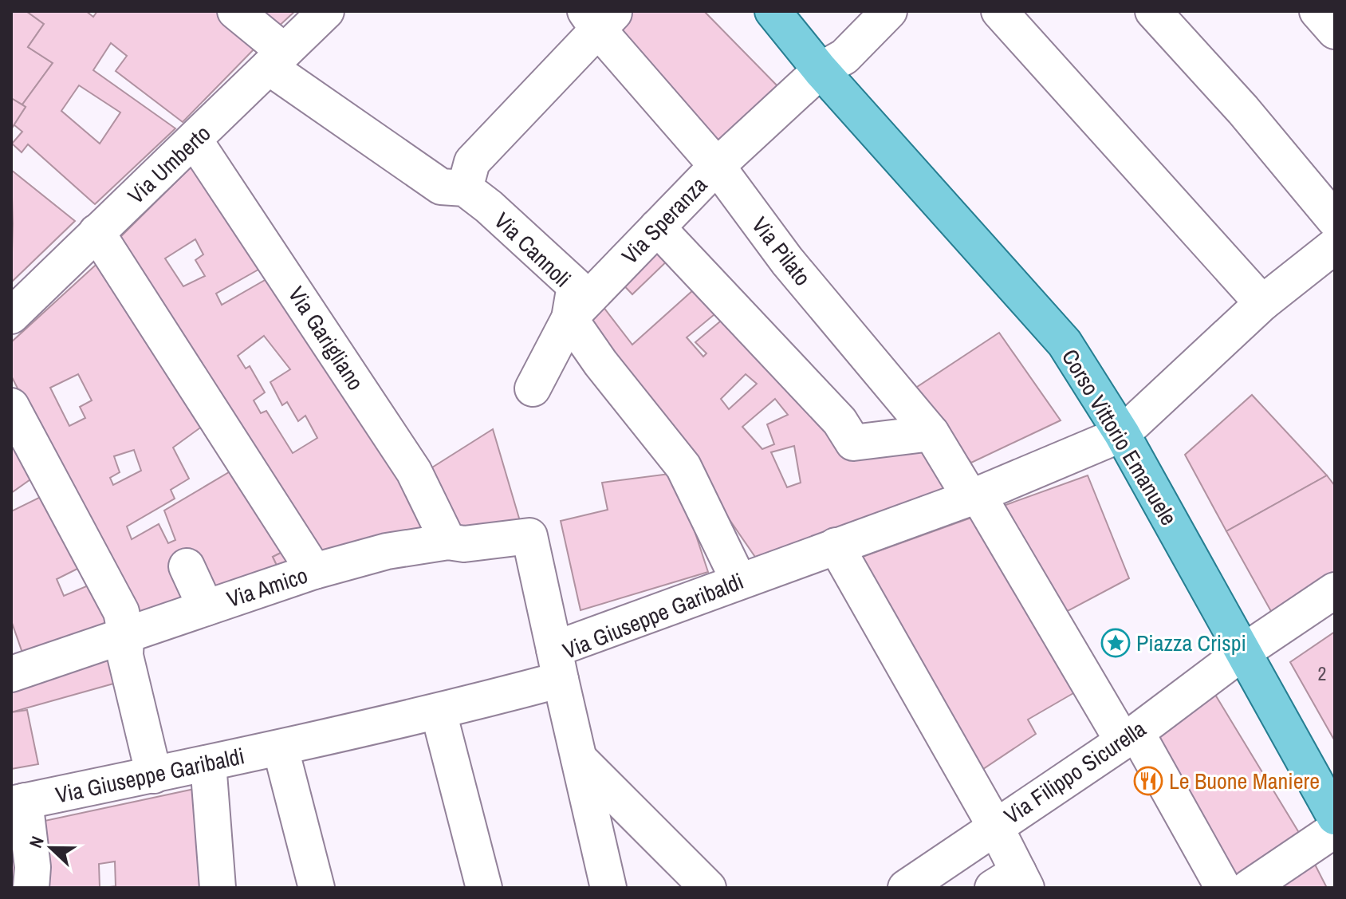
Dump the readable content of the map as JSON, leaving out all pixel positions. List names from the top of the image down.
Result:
{
  "streets": {
    "main road": ["Corso Vittorio Emanuele"],
    "street": [
      "Via Umberto",
      "Via Speranza",
      "Via Cannoli",
      "Via Pilato",
      "Via Garigliano",
      "Via Amico",
      "Via Giuseppe Garibaldi",
      "Via Filippo Sicurella"
    ]
  },
  "crossings": [
    ["Via Umberto", "Via Cannoli"],
    ["Via Umberto", "Via Garigliano"],
    ["Via Speranza", "Via Cannoli"],
    ["Via Speranza", "Via Pilato"],
    ["Via Speranza", "Corso Vittorio Emanuele"],
    ["Via Cannoli", "Via Giuseppe Garibaldi"],
    ["Via Pilato", "Via Giuseppe Garibaldi"],
    ["Via Pilato", "Via Filippo Sicurella"],
    ["Via Garigliano", "Via Amico"],
    ["Corso Vittorio Emanuele", "Via Giuseppe Garibaldi"],
    ["Corso Vittorio Emanuele", "Via Filippo Sicurella"],
    ["Via Amico", "Via Giuseppe Garibaldi"]
  ],
  "places": {
    "place": ["Piazza Crispi"],
    "restaurant": ["Le Buone Maniere"]
  },
  "house_numbers": ["2"],
  "north": "left"
}
